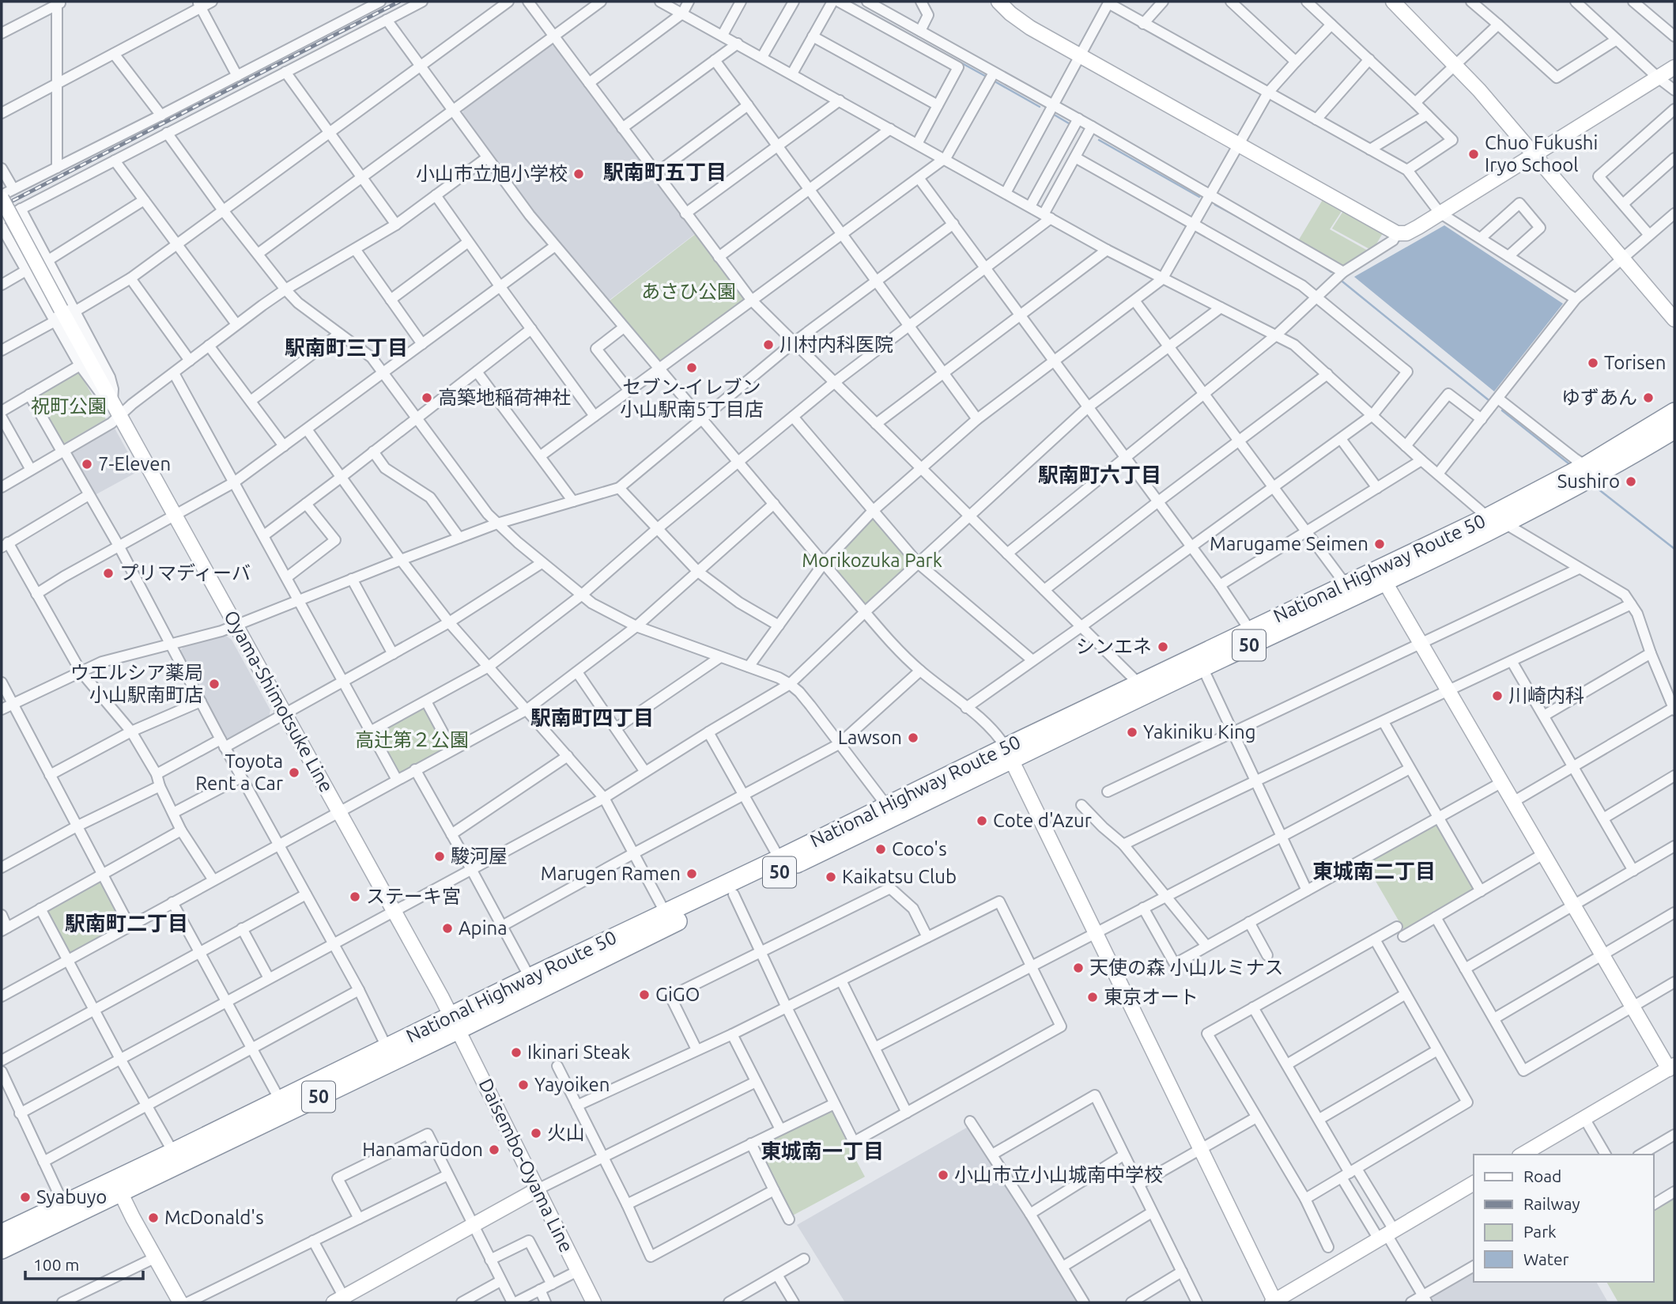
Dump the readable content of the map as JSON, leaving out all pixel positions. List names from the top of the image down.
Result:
{
  "streets": {
    "highway": ["National Highway Route 50", "50"],
    "street": ["Oyama-Shimotsuke Line", "Daisembo-Oyama Line"]
  },
  "crossings": [
    ["National Highway Route 50", "Oyama-Shimotsuke Line"],
    ["National Highway Route 50", "Daisembo-Oyama Line"],
    ["Oyama-Shimotsuke Line", "Daisembo-Oyama Line"]
  ],
  "districts": [
    "駅南町五丁目",
    "駅南町三丁目",
    "駅南町六丁目",
    "駅南町四丁目",
    "東城南二丁目",
    "駅南町二丁目",
    "東城南一丁目"
  ],
  "parks": [
    "あさひ公園",
    "祝町公園",
    "Morikozuka Park",
    "高辻第２公園"
  ],
  "places": [
    "Chuo Fukushi Iryo School",
    "小山市立旭小学校",
    "川村内科医院",
    "Torisen",
    "セブン-イレブン 小山駅南5丁目店",
    "高築地稲荷神社",
    "ゆずあん",
    "7-Eleven",
    "Sushiro",
    "Marugame Seimen",
    "プリマディーバ",
    "シンエネ",
    "ウエルシア薬局 小山駅南町店",
    "川崎内科",
    "Yakiniku King",
    "Lawson",
    "Toyota Rent a Car",
    "Cote d'Azur",
    "Coco's",
    "駿河屋",
    "Marugen Ramen",
    "Kaikatsu Club",
    "ステーキ宮",
    "Apina",
    "天使の森 小山ルミナス",
    "GiGO",
    "東京オート",
    "Ikinari Steak",
    "Yayoiken",
    "火山",
    "Hanamarūdon",
    "小山市立小山城南中学校",
    "Syabuyo",
    "McDonald's"
  ],
  "legend": [
    "Road",
    "Railway",
    "Park",
    "Water"
  ],
  "scale_bar": "100 m"
}
